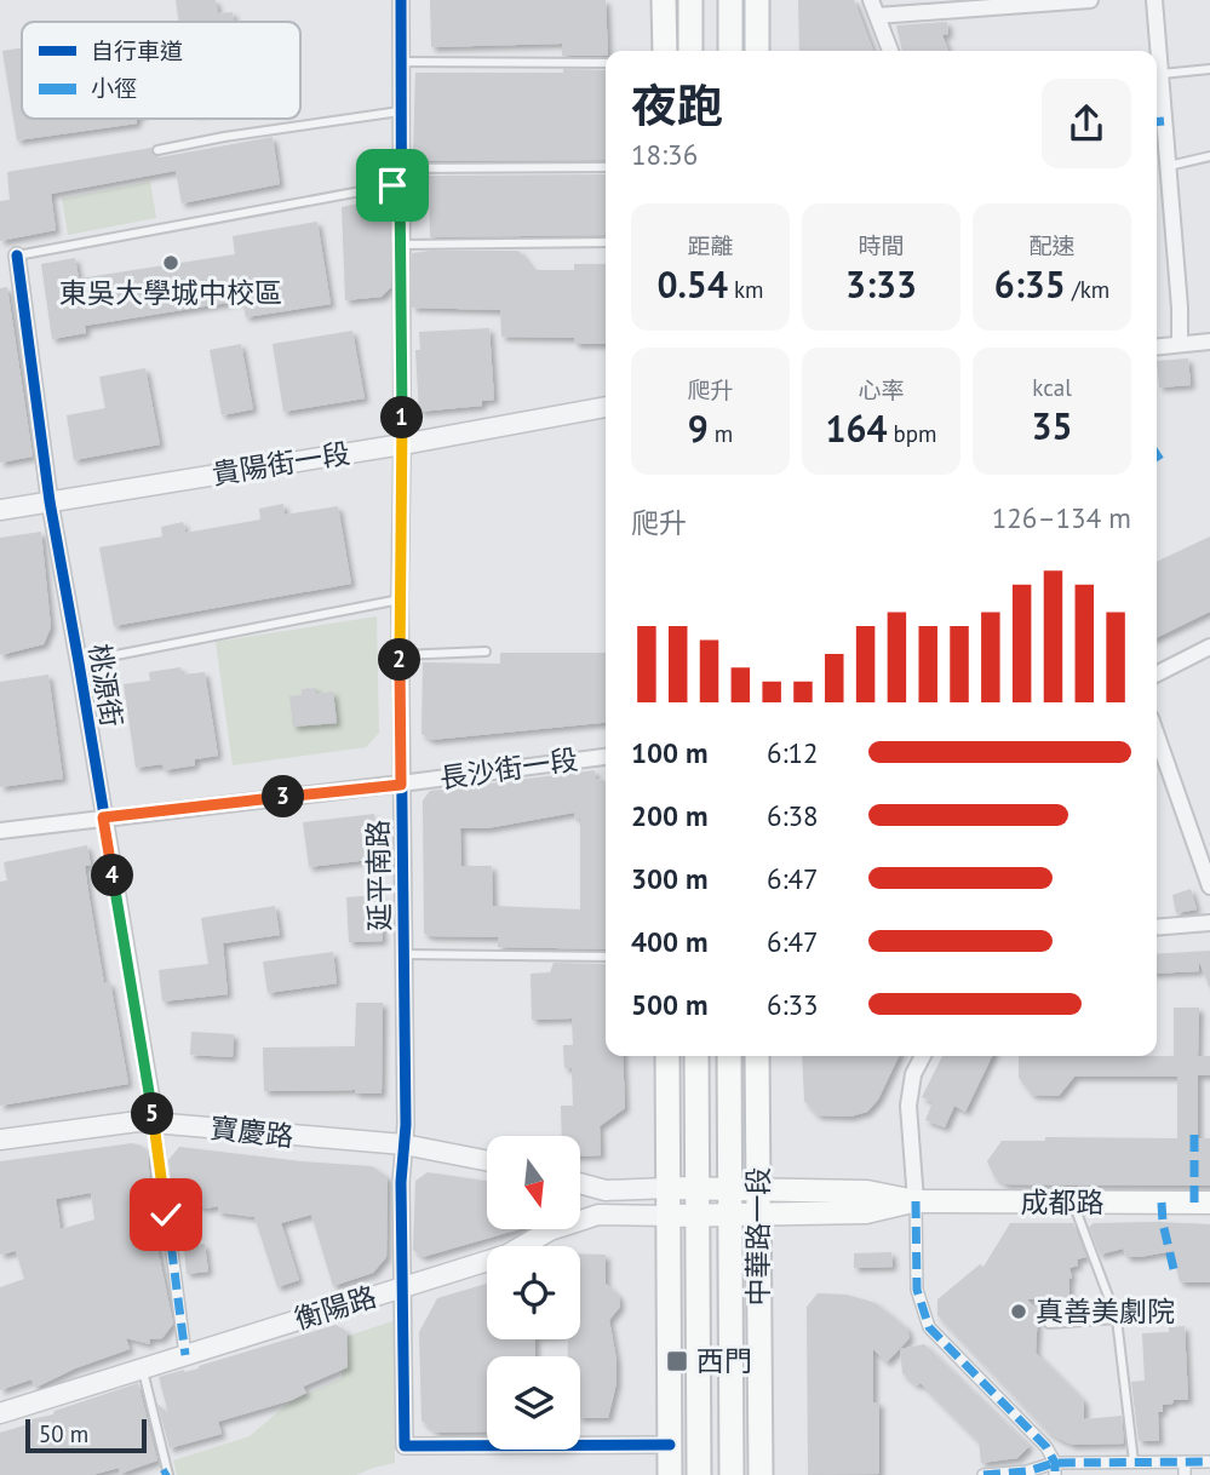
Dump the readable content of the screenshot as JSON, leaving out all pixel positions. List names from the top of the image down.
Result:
{
  "streets": {
    "main road": ["成都路", "中華路一段"],
    "street": [
      "貴陽街一段",
      "桃源街",
      "長沙街一段",
      "延平南路",
      "寶慶路",
      "衡陽路"
    ]
  },
  "crossings": [
    ["貴陽街一段", "桃源街"],
    ["貴陽街一段", "延平南路"],
    ["桃源街", "長沙街一段"],
    ["桃源街", "寶慶路"],
    ["桃源街", "衡陽路"],
    ["長沙街一段", "延平南路"],
    ["延平南路", "寶慶路"],
    ["延平南路", "衡陽路"],
    ["成都路", "中華路一段"],
    ["成都路", "衡陽路"]
  ],
  "places": {
    "other": ["東吳大學城中校區", "真善美劇院"],
    "transit": ["西門"]
  },
  "legend": ["自行車道", "小徑"],
  "scale_bar": "50 m",
  "north": "bottom",
  "page": {
    "heading": ["夜跑", "18:36"],
    "stats": [
      ["距離", "0.54 km"],
      ["時間", "3:33"],
      ["配速", "6:35 /km"],
      ["爬升", "9 m"],
      ["心率", "164 bpm"],
      ["kcal", "35"]
    ],
    "pins": [
      "1",
      "2",
      "3",
      "4",
      "5"
    ],
    "chart": ["爬升", "126–134 m"],
    "list": [
      {
        "name": "100 m",
        "note": "6:12"
      },
      {
        "name": "200 m",
        "note": "6:38"
      },
      {
        "name": "300 m",
        "note": "6:47"
      },
      {
        "name": "400 m",
        "note": "6:47"
      },
      {
        "name": "500 m",
        "note": "6:33"
      }
    ],
    "scale": "50 m"
  }
}
